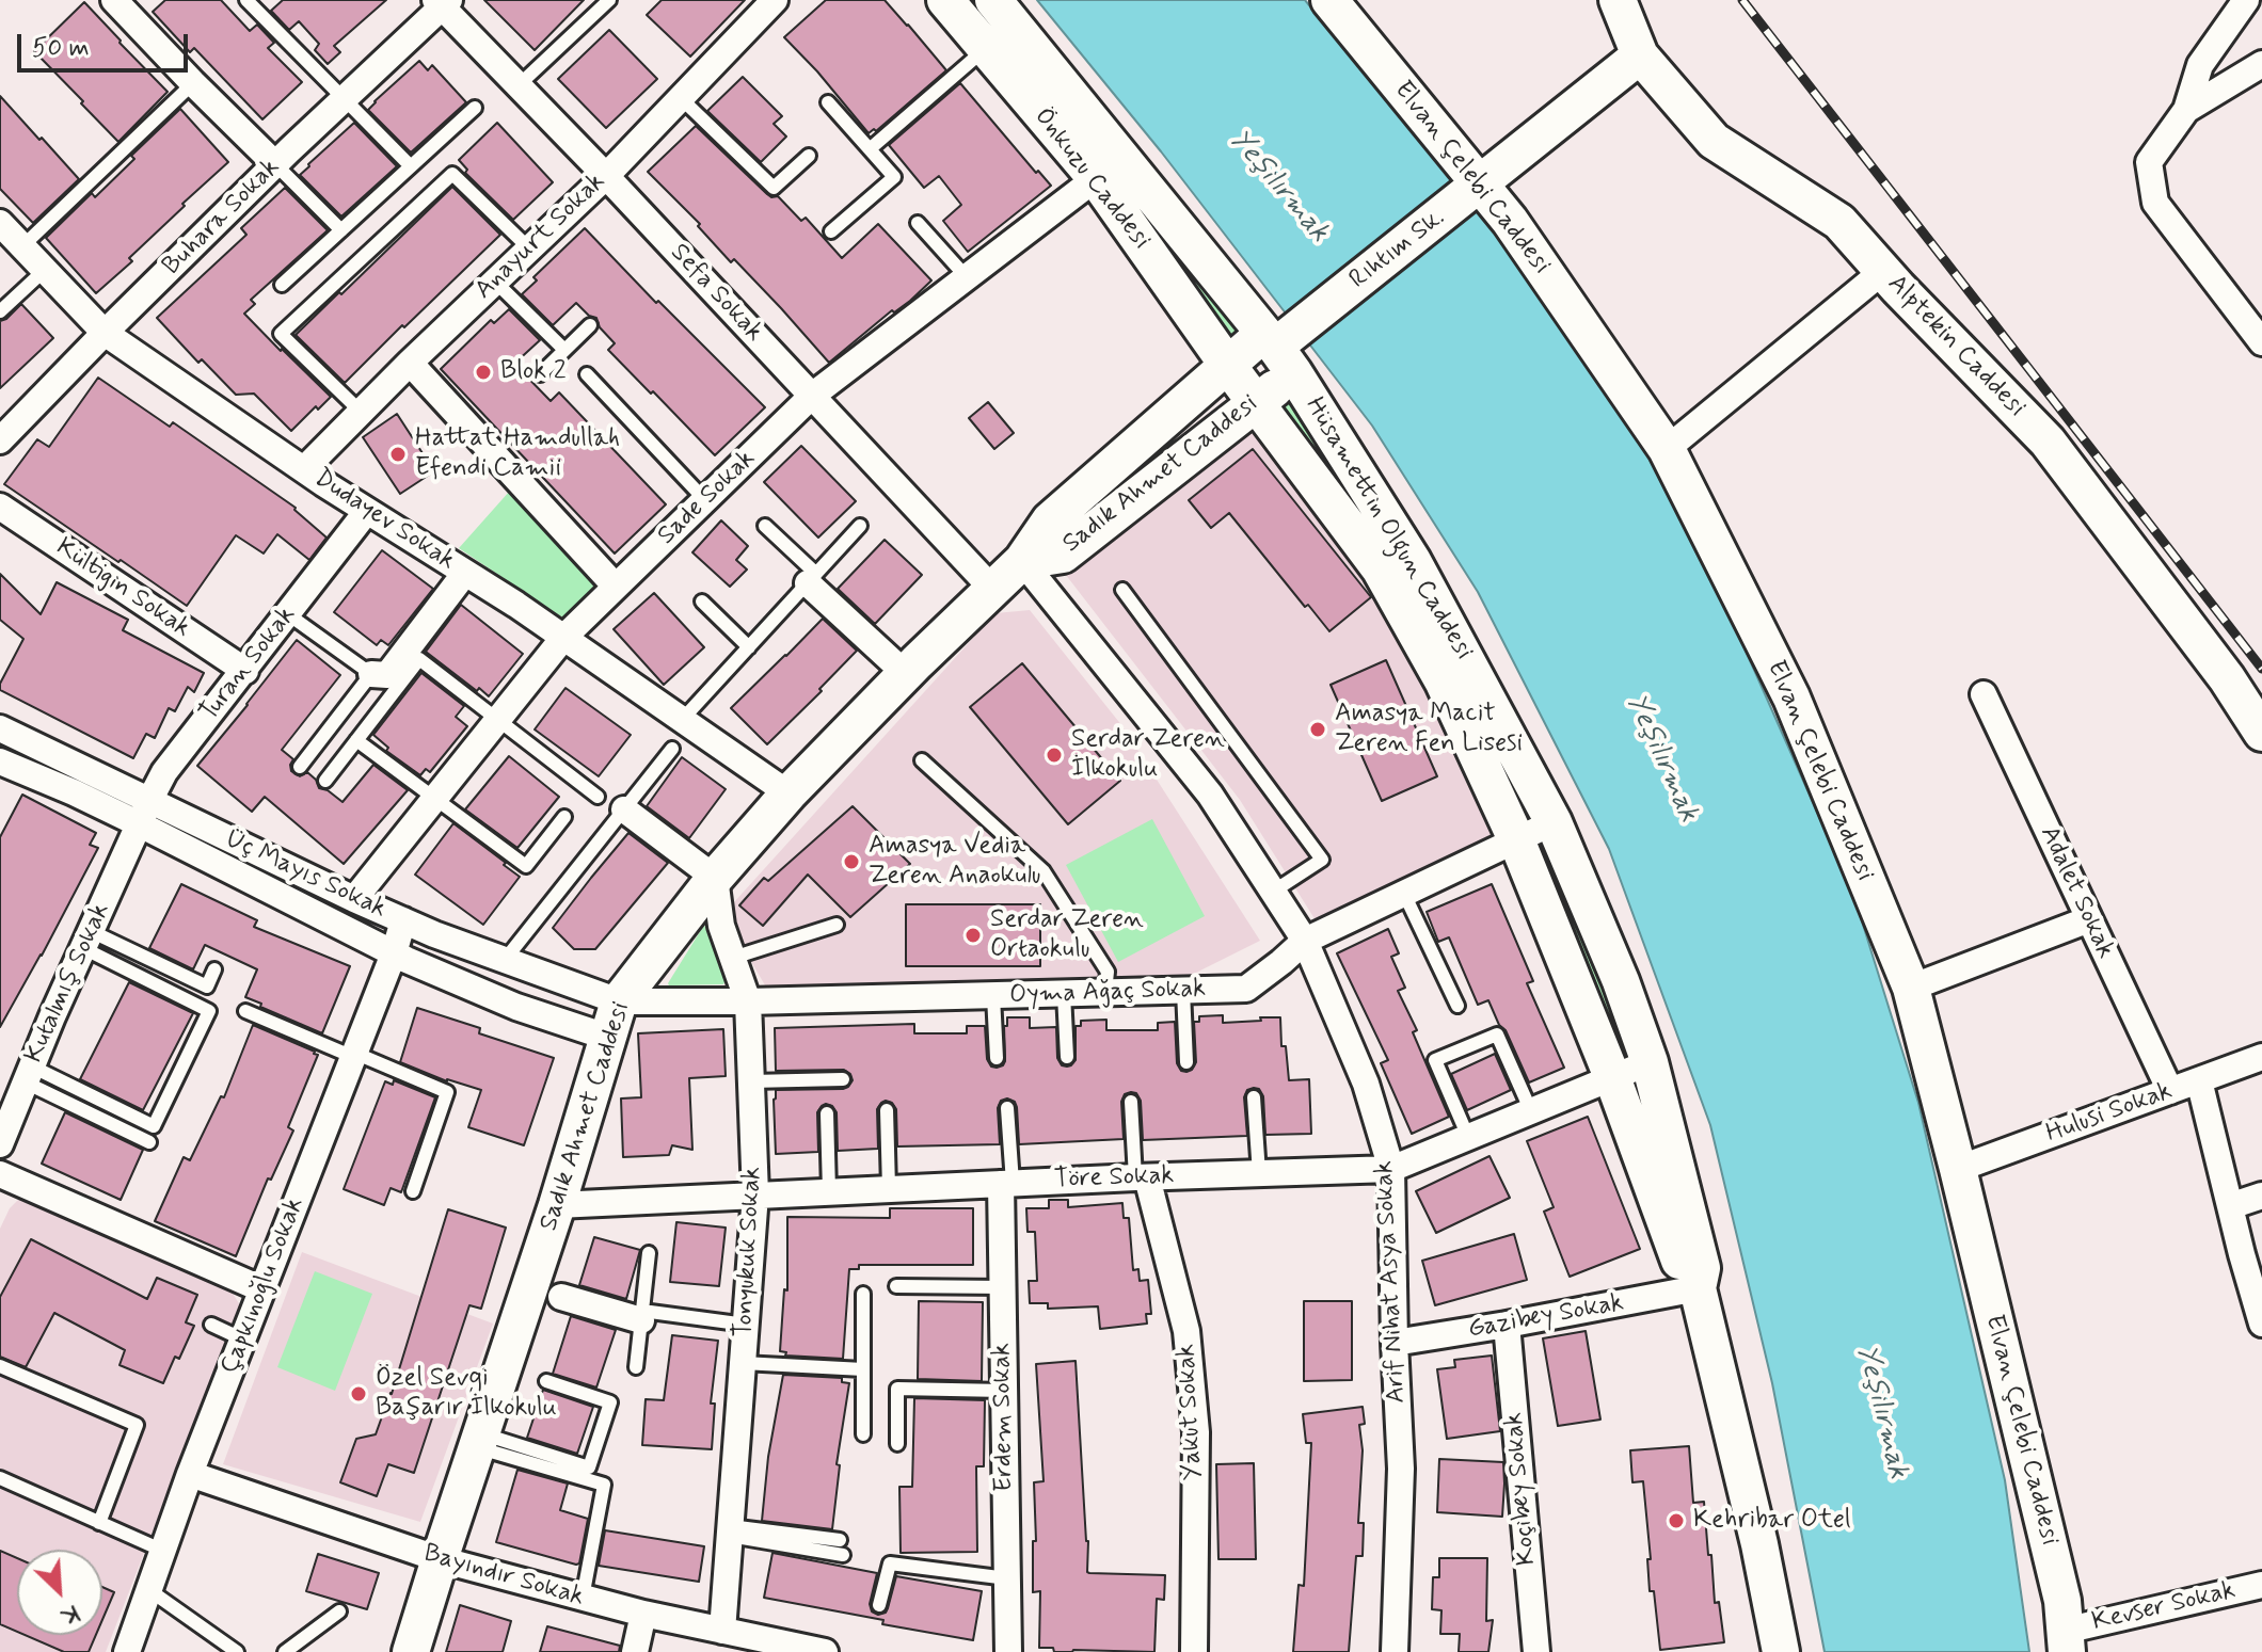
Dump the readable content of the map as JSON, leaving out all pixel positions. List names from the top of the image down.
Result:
{
  "streets": {
    "street": [
      "Elvan Çelebi Caddesi",
      "Önkuzu Caddesi",
      "Buhara Sokak",
      "Anayurt Sokak",
      "Rıhtım Sk.",
      "Sefa Sokak",
      "Alptekin Caddesi",
      "Sadık Ahmet Caddesi",
      "Sade Sokak",
      "Dudayev Sokak",
      "Hüsamettin Olgun Caddesi",
      "Kültigin Sokak",
      "Turan Sokak",
      "Üç Mayıs Sokak",
      "Adalet Sokak",
      "Kutalmış Sokak",
      "Oyma Ağaç Sokak",
      "Hulusi Sokak",
      "Töre Sokak",
      "Tonyukuk Sokak",
      "Arif Nihat Asya Sokak",
      "Çapkınoğlu Sokak",
      "Gazibey Sokak",
      "Yakut Sokak",
      "Erdem Sokak",
      "Koçibey Sokak",
      "Bayındır Sokak",
      "Kevser Sokak"
    ]
  },
  "crossings": [
    ["Elvan Çelebi Caddesi", "Rıhtım Sk."],
    ["Elvan Çelebi Caddesi", "Hulusi Sokak"],
    ["Elvan Çelebi Caddesi", "Kevser Sokak"],
    ["Önkuzu Caddesi", "Rıhtım Sk."],
    ["Önkuzu Caddesi", "Sadık Ahmet Caddesi"],
    ["Önkuzu Caddesi", "Sade Sokak"],
    ["Önkuzu Caddesi", "Hüsamettin Olgun Caddesi"],
    ["Buhara Sokak", "Sefa Sokak"],
    ["Buhara Sokak", "Dudayev Sokak"],
    ["Anayurt Sokak", "Sefa Sokak"],
    ["Anayurt Sokak", "Dudayev Sokak"],
    ["Rıhtım Sk.", "Alptekin Caddesi"],
    ["Rıhtım Sk.", "Sadık Ahmet Caddesi"],
    ["Rıhtım Sk.", "Hüsamettin Olgun Caddesi"],
    ["Sefa Sokak", "Sadık Ahmet Caddesi"],
    ["Sefa Sokak", "Sade Sokak"],
    ["Sadık Ahmet Caddesi", "Dudayev Sokak"],
    ["Sadık Ahmet Caddesi", "Hüsamettin Olgun Caddesi"],
    ["Sadık Ahmet Caddesi", "Üç Mayıs Sokak"],
    ["Sadık Ahmet Caddesi", "Oyma Ağaç Sokak"],
    ["Sadık Ahmet Caddesi", "Töre Sokak"],
    ["Sadık Ahmet Caddesi", "Tonyukuk Sokak"],
    ["Sadık Ahmet Caddesi", "Arif Nihat Asya Sokak"],
    ["Sadık Ahmet Caddesi", "Bayındır Sokak"],
    ["Sade Sokak", "Dudayev Sokak"],
    ["Sade Sokak", "Üç Mayıs Sokak"],
    ["Dudayev Sokak", "Turan Sokak"],
    ["Hüsamettin Olgun Caddesi", "Oyma Ağaç Sokak"],
    ["Hüsamettin Olgun Caddesi", "Töre Sokak"],
    ["Hüsamettin Olgun Caddesi", "Gazibey Sokak"],
    ["Kültigin Sokak", "Turan Sokak"],
    ["Turan Sokak", "Üç Mayıs Sokak"],
    ["Turan Sokak", "Kutalmış Sokak"],
    ["Üç Mayıs Sokak", "Kutalmış Sokak"],
    ["Üç Mayıs Sokak", "Oyma Ağaç Sokak"],
    ["Üç Mayıs Sokak", "Çapkınoğlu Sokak"],
    ["Adalet Sokak", "Hulusi Sokak"],
    ["Oyma Ağaç Sokak", "Tonyukuk Sokak"],
    ["Oyma Ağaç Sokak", "Arif Nihat Asya Sokak"],
    ["Töre Sokak", "Tonyukuk Sokak"],
    ["Töre Sokak", "Arif Nihat Asya Sokak"],
    ["Töre Sokak", "Yakut Sokak"],
    ["Töre Sokak", "Erdem Sokak"],
    ["Tonyukuk Sokak", "Bayındır Sokak"],
    ["Arif Nihat Asya Sokak", "Gazibey Sokak"],
    ["Çapkınoğlu Sokak", "Bayındır Sokak"],
    ["Gazibey Sokak", "Koçibey Sokak"]
  ],
  "water": ["Yeşilırmak"],
  "places": [
    "Blok 2",
    "Hattat Hamdullah Efendi Camii",
    "Amasya Macit Zeren Fen Lisesi",
    "Serdar Zeren İlkokulu",
    "Amasya Vedia Zeren Anaokulu",
    "Serdar Zeren Ortaokulu",
    "Özel Sevgi Başarır İlkokulu",
    "Kehribar Otel"
  ],
  "scale_bar": "50 m",
  "north": "bottom right"
}
